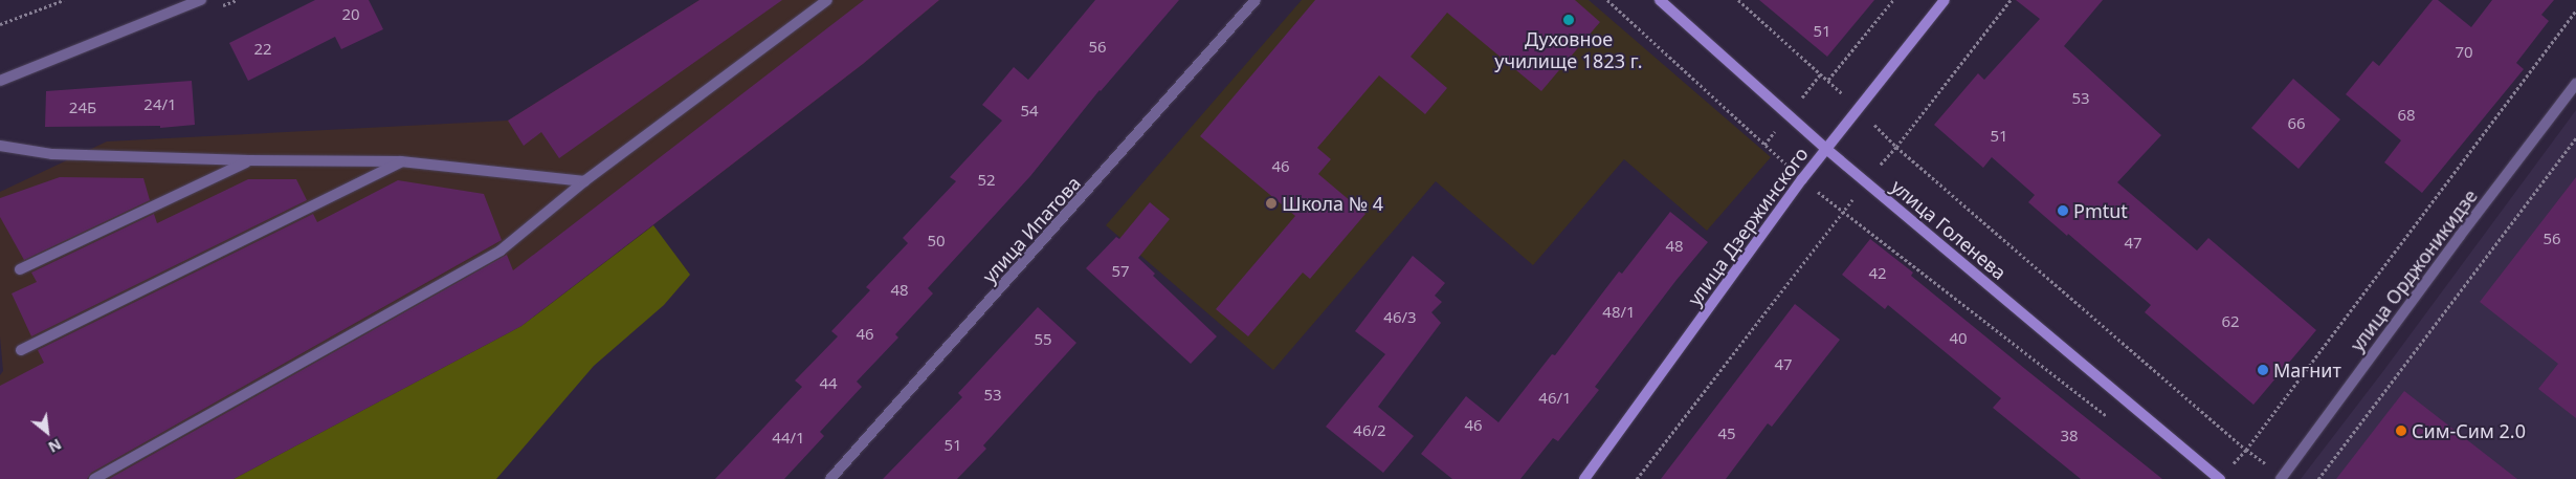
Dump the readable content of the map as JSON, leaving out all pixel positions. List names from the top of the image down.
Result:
{
  "streets": {
    "main road": ["улица Дзержинского", "улица Голенева"],
    "street": ["улица Ипатова", "улица Орджоникидзе"]
  },
  "crossings": [
    ["улица Дзержинского", "улица Голенева"]
  ],
  "places": [
    "Духовное училище 1823 г.",
    "Школа № 4",
    "Pmtut",
    "Магнит",
    "Сим-Сим 2.0"
  ],
  "house_numbers": [
    "20",
    "51",
    "56",
    "22",
    "70",
    "53",
    "24/1",
    "24Б",
    "54",
    "68",
    "66",
    "51",
    "46",
    "52",
    "56",
    "50",
    "47",
    "48",
    "57",
    "42",
    "48",
    "48/1",
    "46/3",
    "62",
    "46",
    "40",
    "55",
    "47",
    "44",
    "53",
    "46/1",
    "46",
    "46/2",
    "45",
    "38",
    "44/1",
    "51"
  ],
  "north": "bottom right"
}
